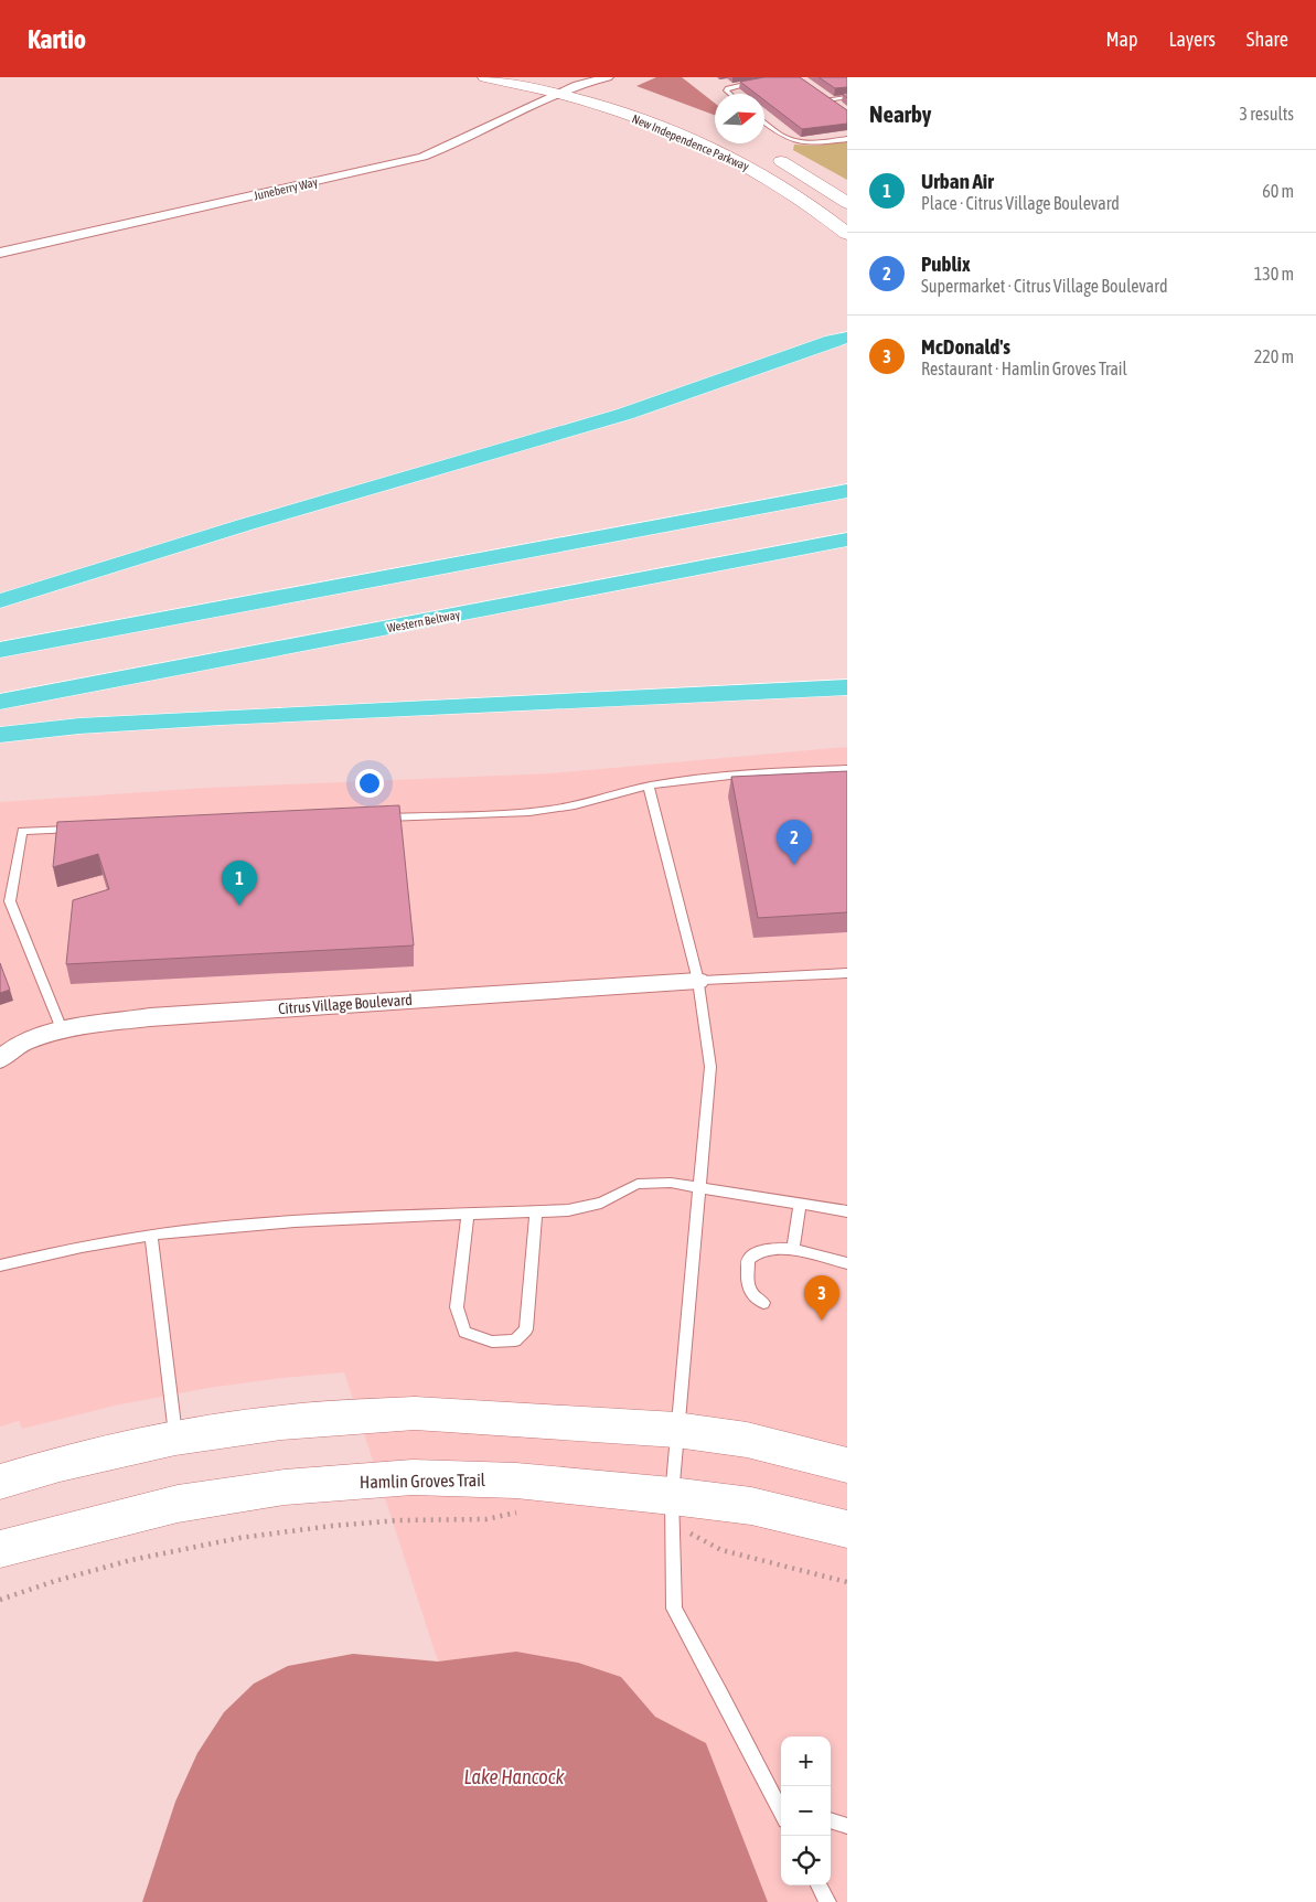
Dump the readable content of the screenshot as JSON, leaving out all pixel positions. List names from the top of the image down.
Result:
{
  "streets": {
    "highway": ["Western Beltway"],
    "main road": ["New Independence Parkway", "Hamlin Groves Trail"],
    "street": ["Juneberry Way", "Citrus Village Boulevard"]
  },
  "crossings": [
    ["New Independence Parkway", "Juneberry Way"]
  ],
  "water": ["Lake Hancock"],
  "north": "right",
  "page": {
    "header": "Kartio",
    "nav": ["Map", "Layers", "Share"],
    "heading": ["Nearby", "3 results"],
    "list": [
      {
        "mark": "1",
        "name": "Urban Air",
        "note": "Place · Citrus Village Boulevard",
        "value": "60 m"
      },
      {
        "mark": "2",
        "name": "Publix",
        "note": "Supermarket · Citrus Village Boulevard",
        "value": "130 m"
      },
      {
        "mark": "3",
        "name": "McDonald's",
        "note": "Restaurant · Hamlin Groves Trail",
        "value": "220 m"
      }
    ],
    "pins": ["2", "1", "3"],
    "map_buttons": ["+", "−"]
  }
}
